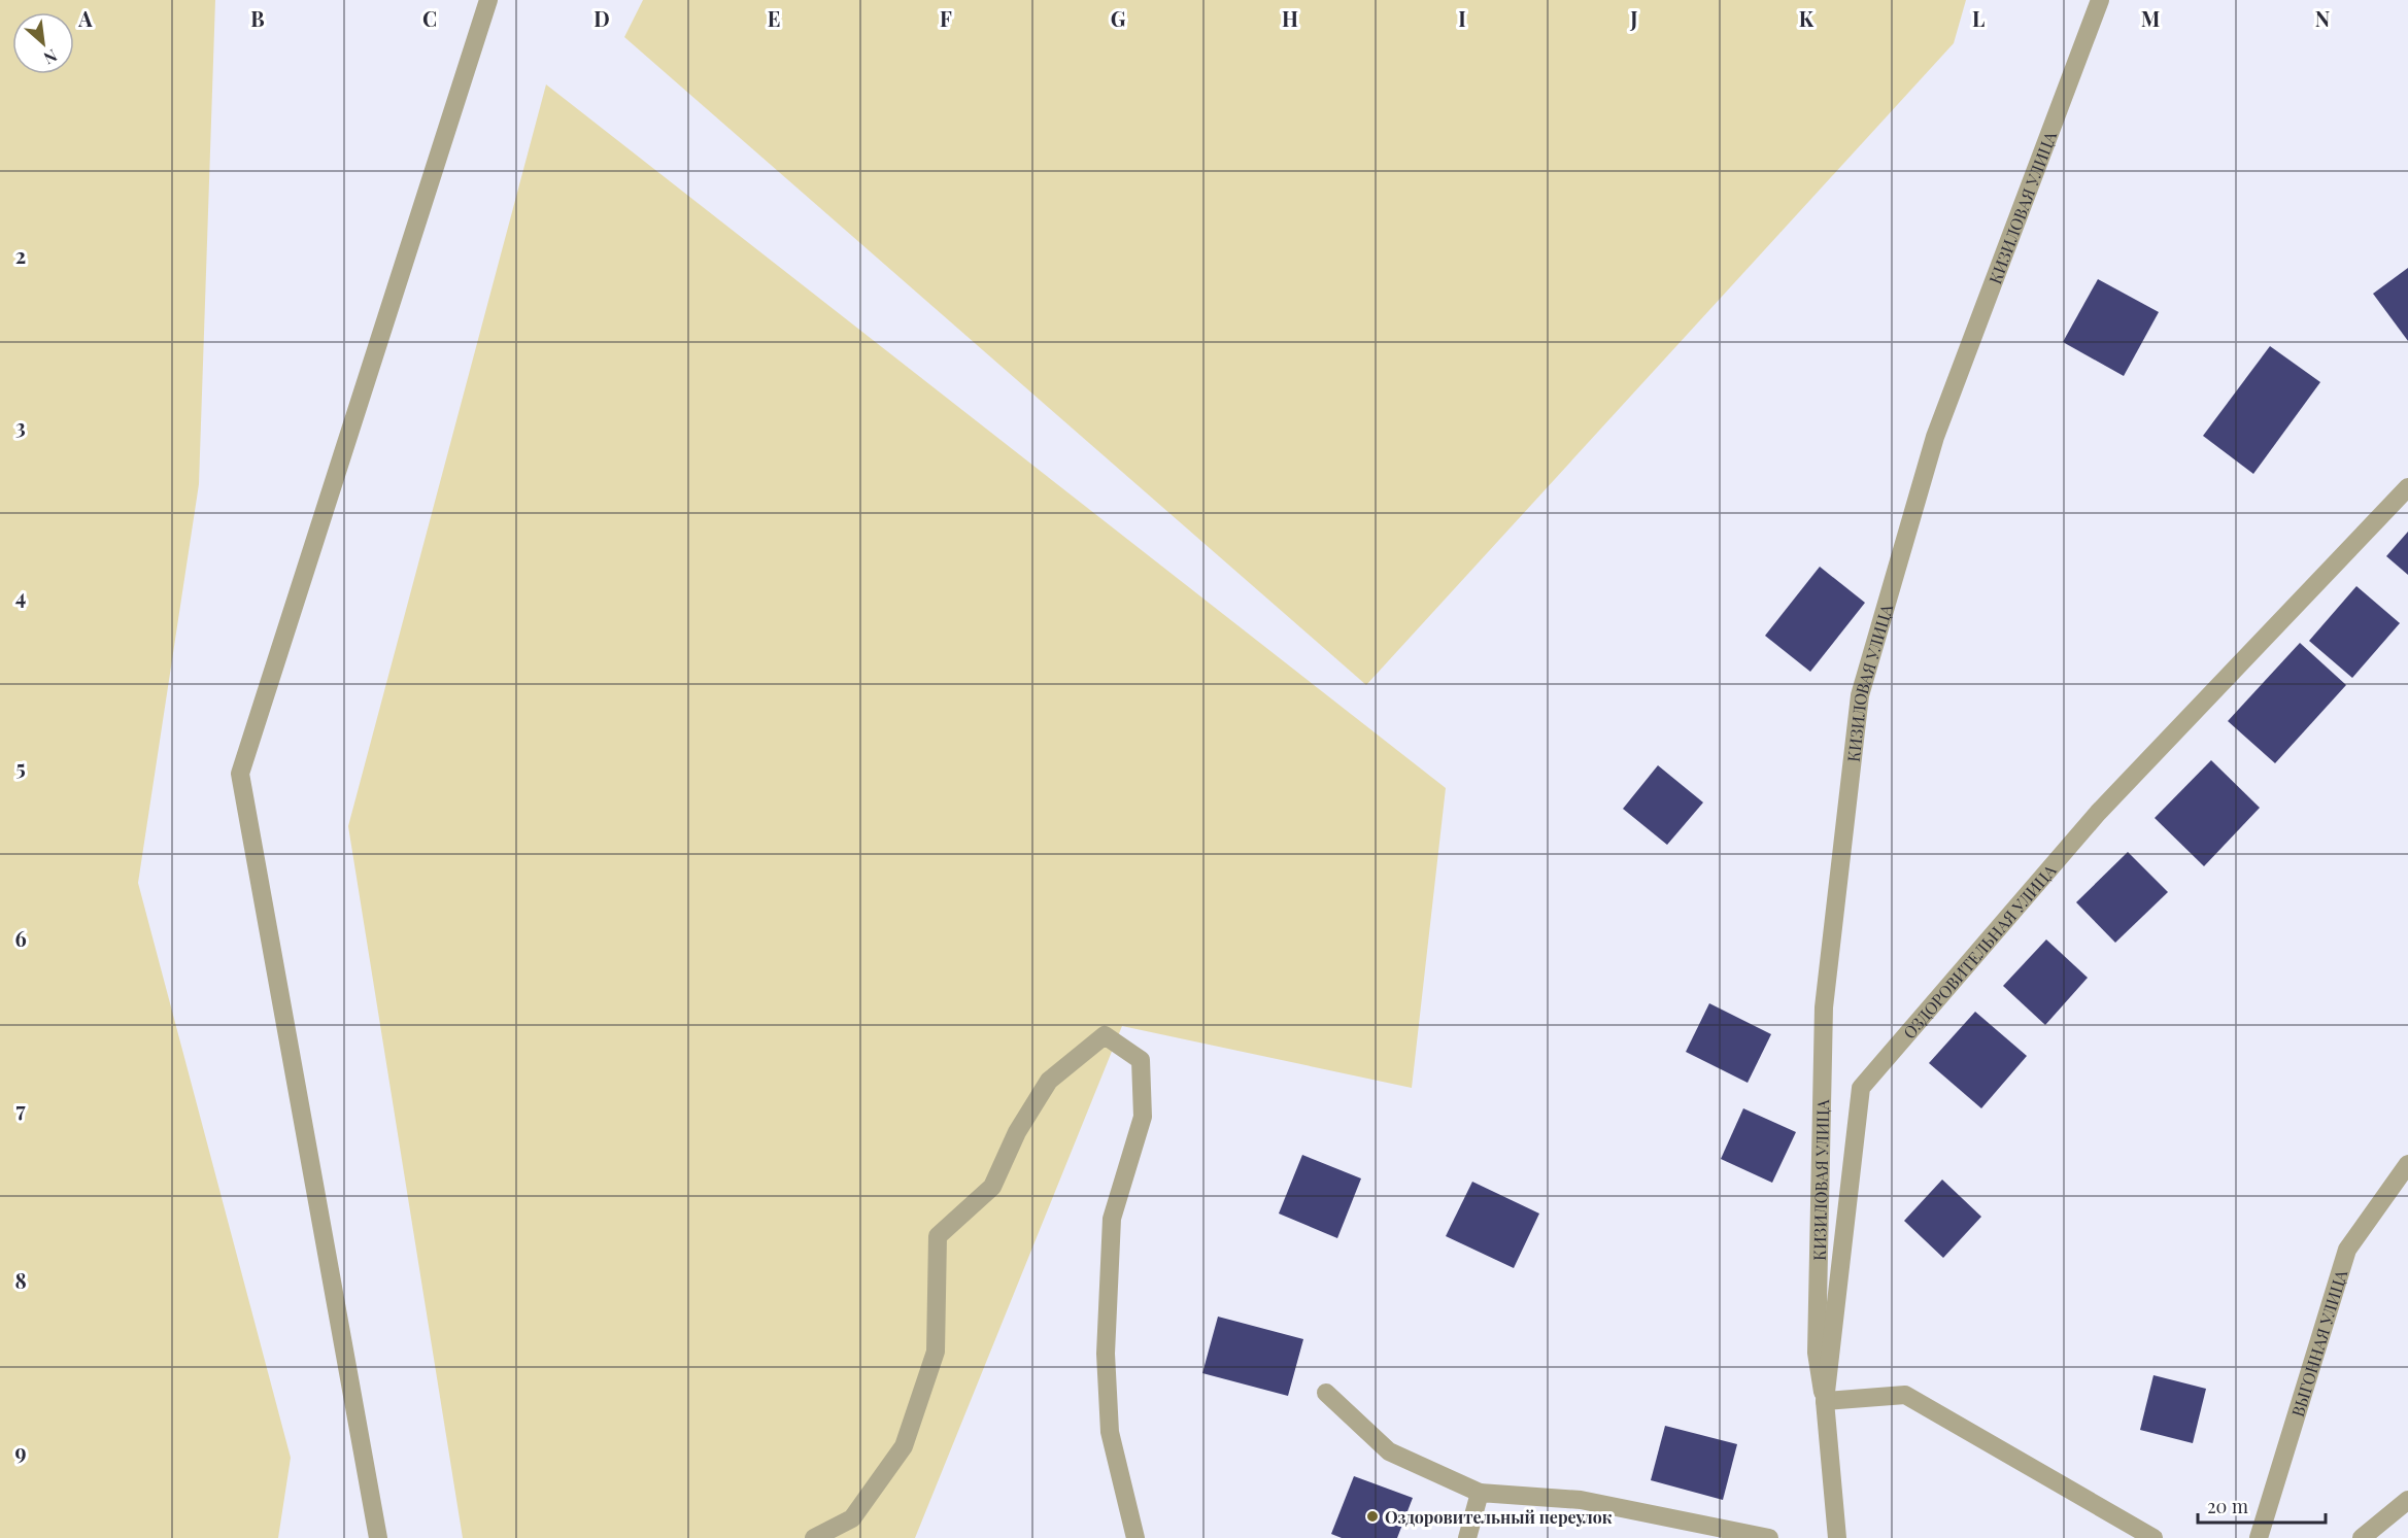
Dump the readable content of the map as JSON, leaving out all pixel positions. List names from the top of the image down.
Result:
{
  "streets": {
    "street": ["КИЗИЛОВАЯ УЛИЦА", "ОЗДОРОВИТЕЛЬНАЯ УЛИЦА", "ВЫГОННАЯ УЛИЦА"]
  },
  "crossings": [
    ["КИЗИЛОВАЯ УЛИЦА", "ОЗДОРОВИТЕЛЬНАЯ УЛИЦА"]
  ],
  "places": ["Оздоровительный переулок"],
  "scale_bar": "20 m",
  "north": "bottom right",
  "grid": {
    "columns": [
      "A",
      "B",
      "C",
      "D",
      "E",
      "F",
      "G",
      "H",
      "I",
      "J",
      "K",
      "L",
      "M",
      "N"
    ],
    "rows": [
      "2",
      "3",
      "4",
      "5",
      "6",
      "7",
      "8",
      "9"
    ]
  }
}
